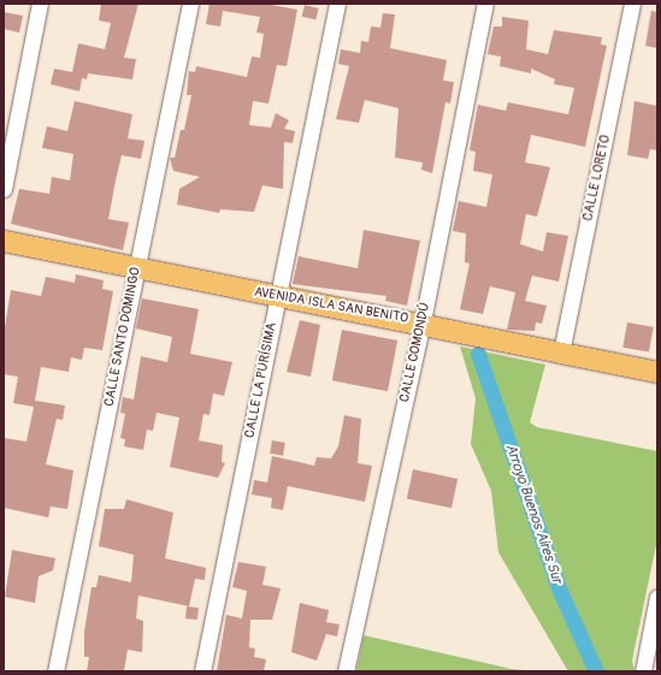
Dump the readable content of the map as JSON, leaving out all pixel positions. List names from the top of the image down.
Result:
{
  "streets": {
    "main road": ["AVENIDA ISLA SAN BENITO"],
    "street": [
      "CALLE LORETO",
      "CALLE SANTO DOMINGO",
      "CALLE COMONDÚ",
      "CALLE LA PURÍSIMA"
    ]
  },
  "crossings": [
    ["CALLE LORETO", "AVENIDA ISLA SAN BENITO"],
    ["AVENIDA ISLA SAN BENITO", "CALLE SANTO DOMINGO"],
    ["AVENIDA ISLA SAN BENITO", "CALLE COMONDÚ"],
    ["AVENIDA ISLA SAN BENITO", "CALLE LA PURÍSIMA"]
  ],
  "water": ["Arroyo Buenos Aires Sur"]
}
